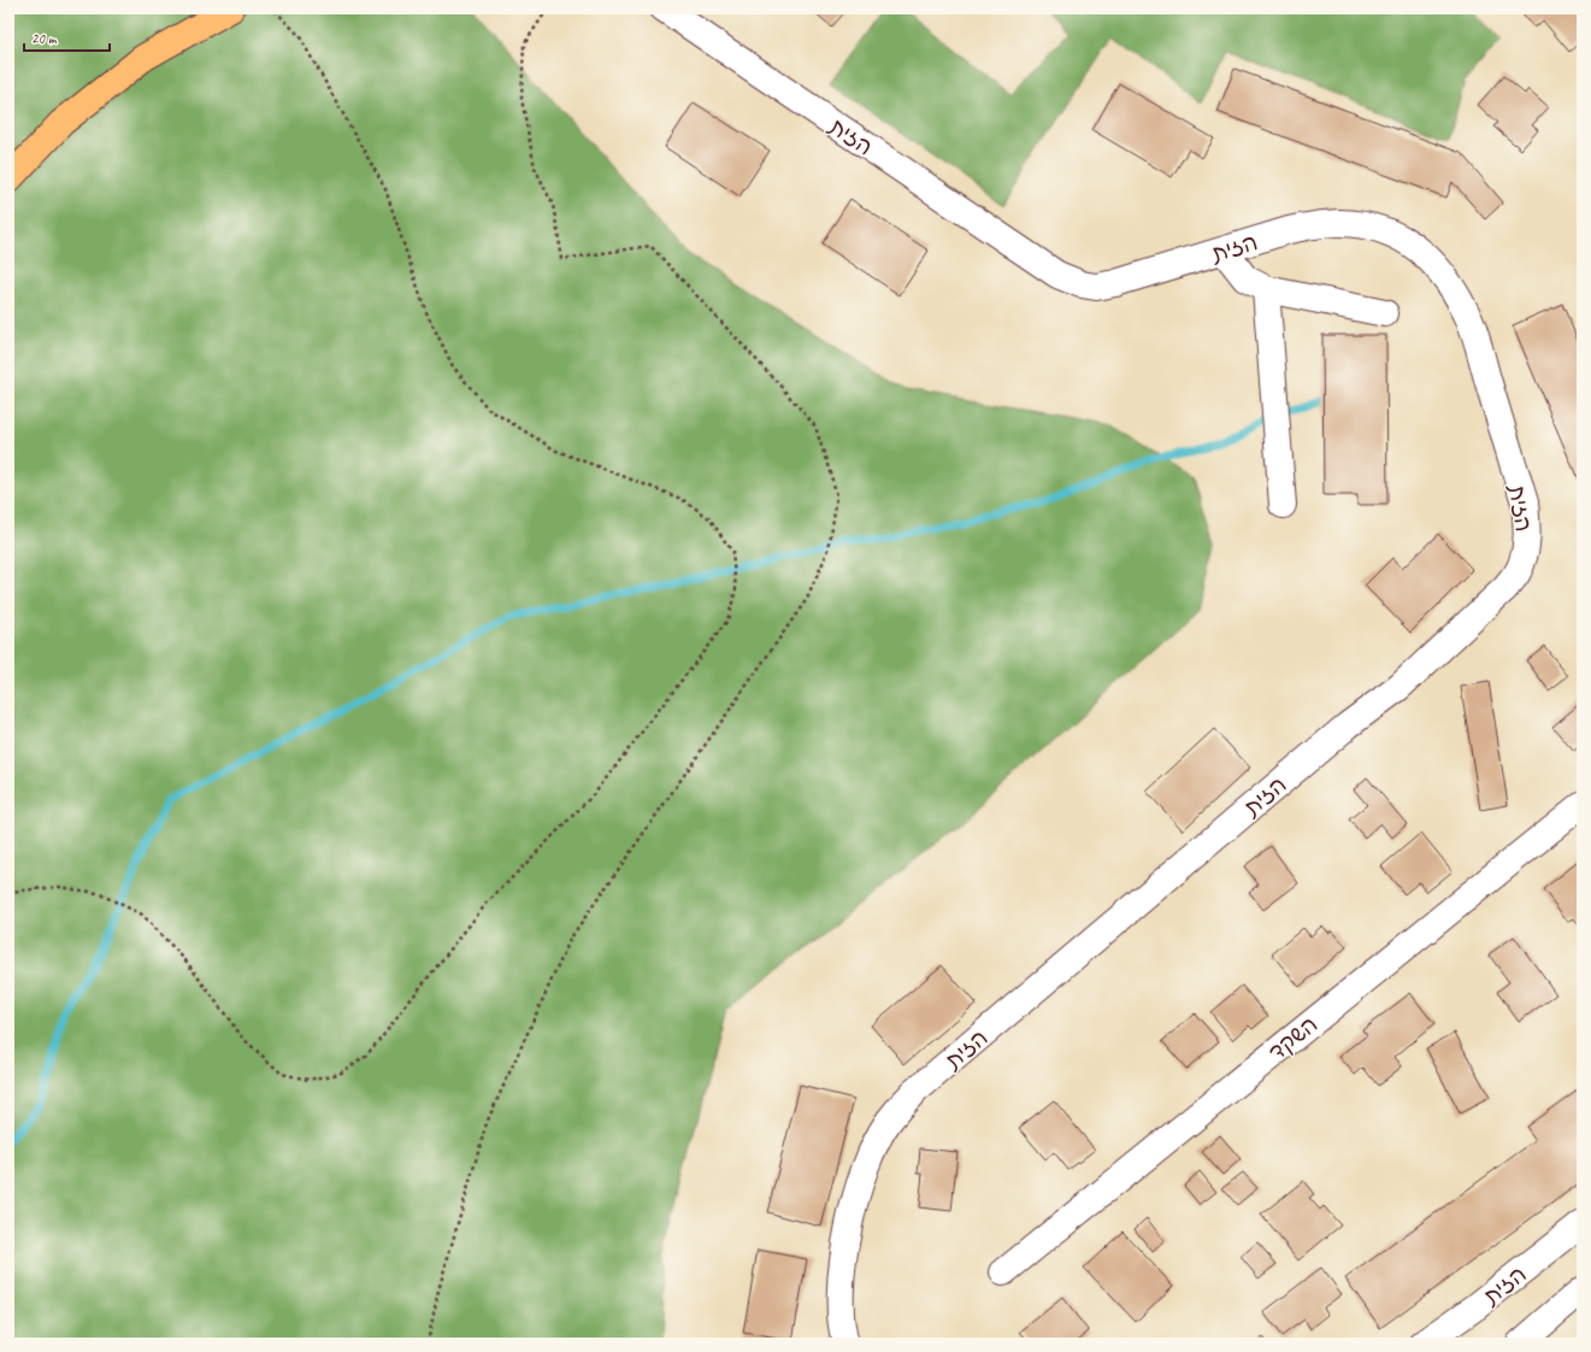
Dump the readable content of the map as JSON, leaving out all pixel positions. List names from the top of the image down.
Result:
{
  "streets": {
    "street": ["הזית", "השקד"]
  },
  "scale_bar": "20 m"
}
